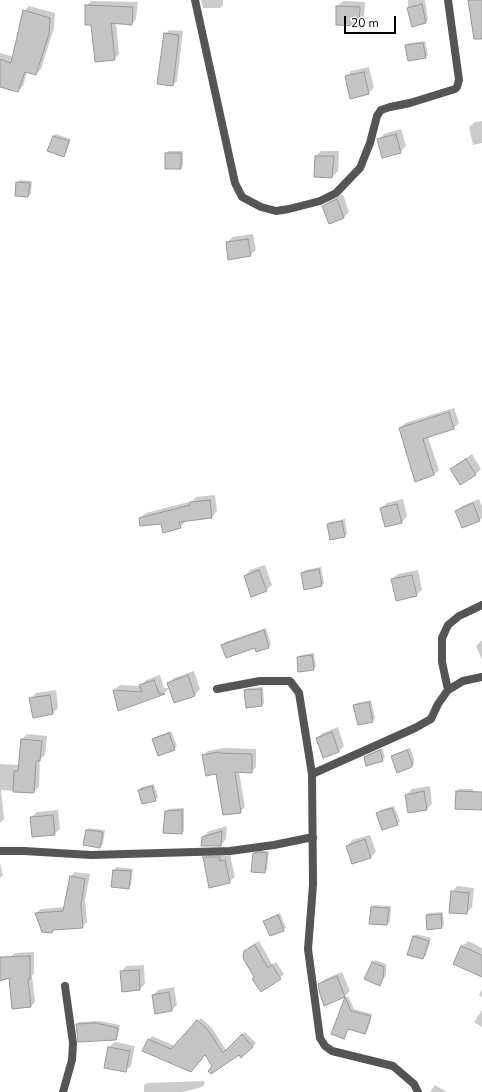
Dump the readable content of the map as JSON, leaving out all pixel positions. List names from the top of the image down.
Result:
{
  "scale_bar": "20 m"
}
